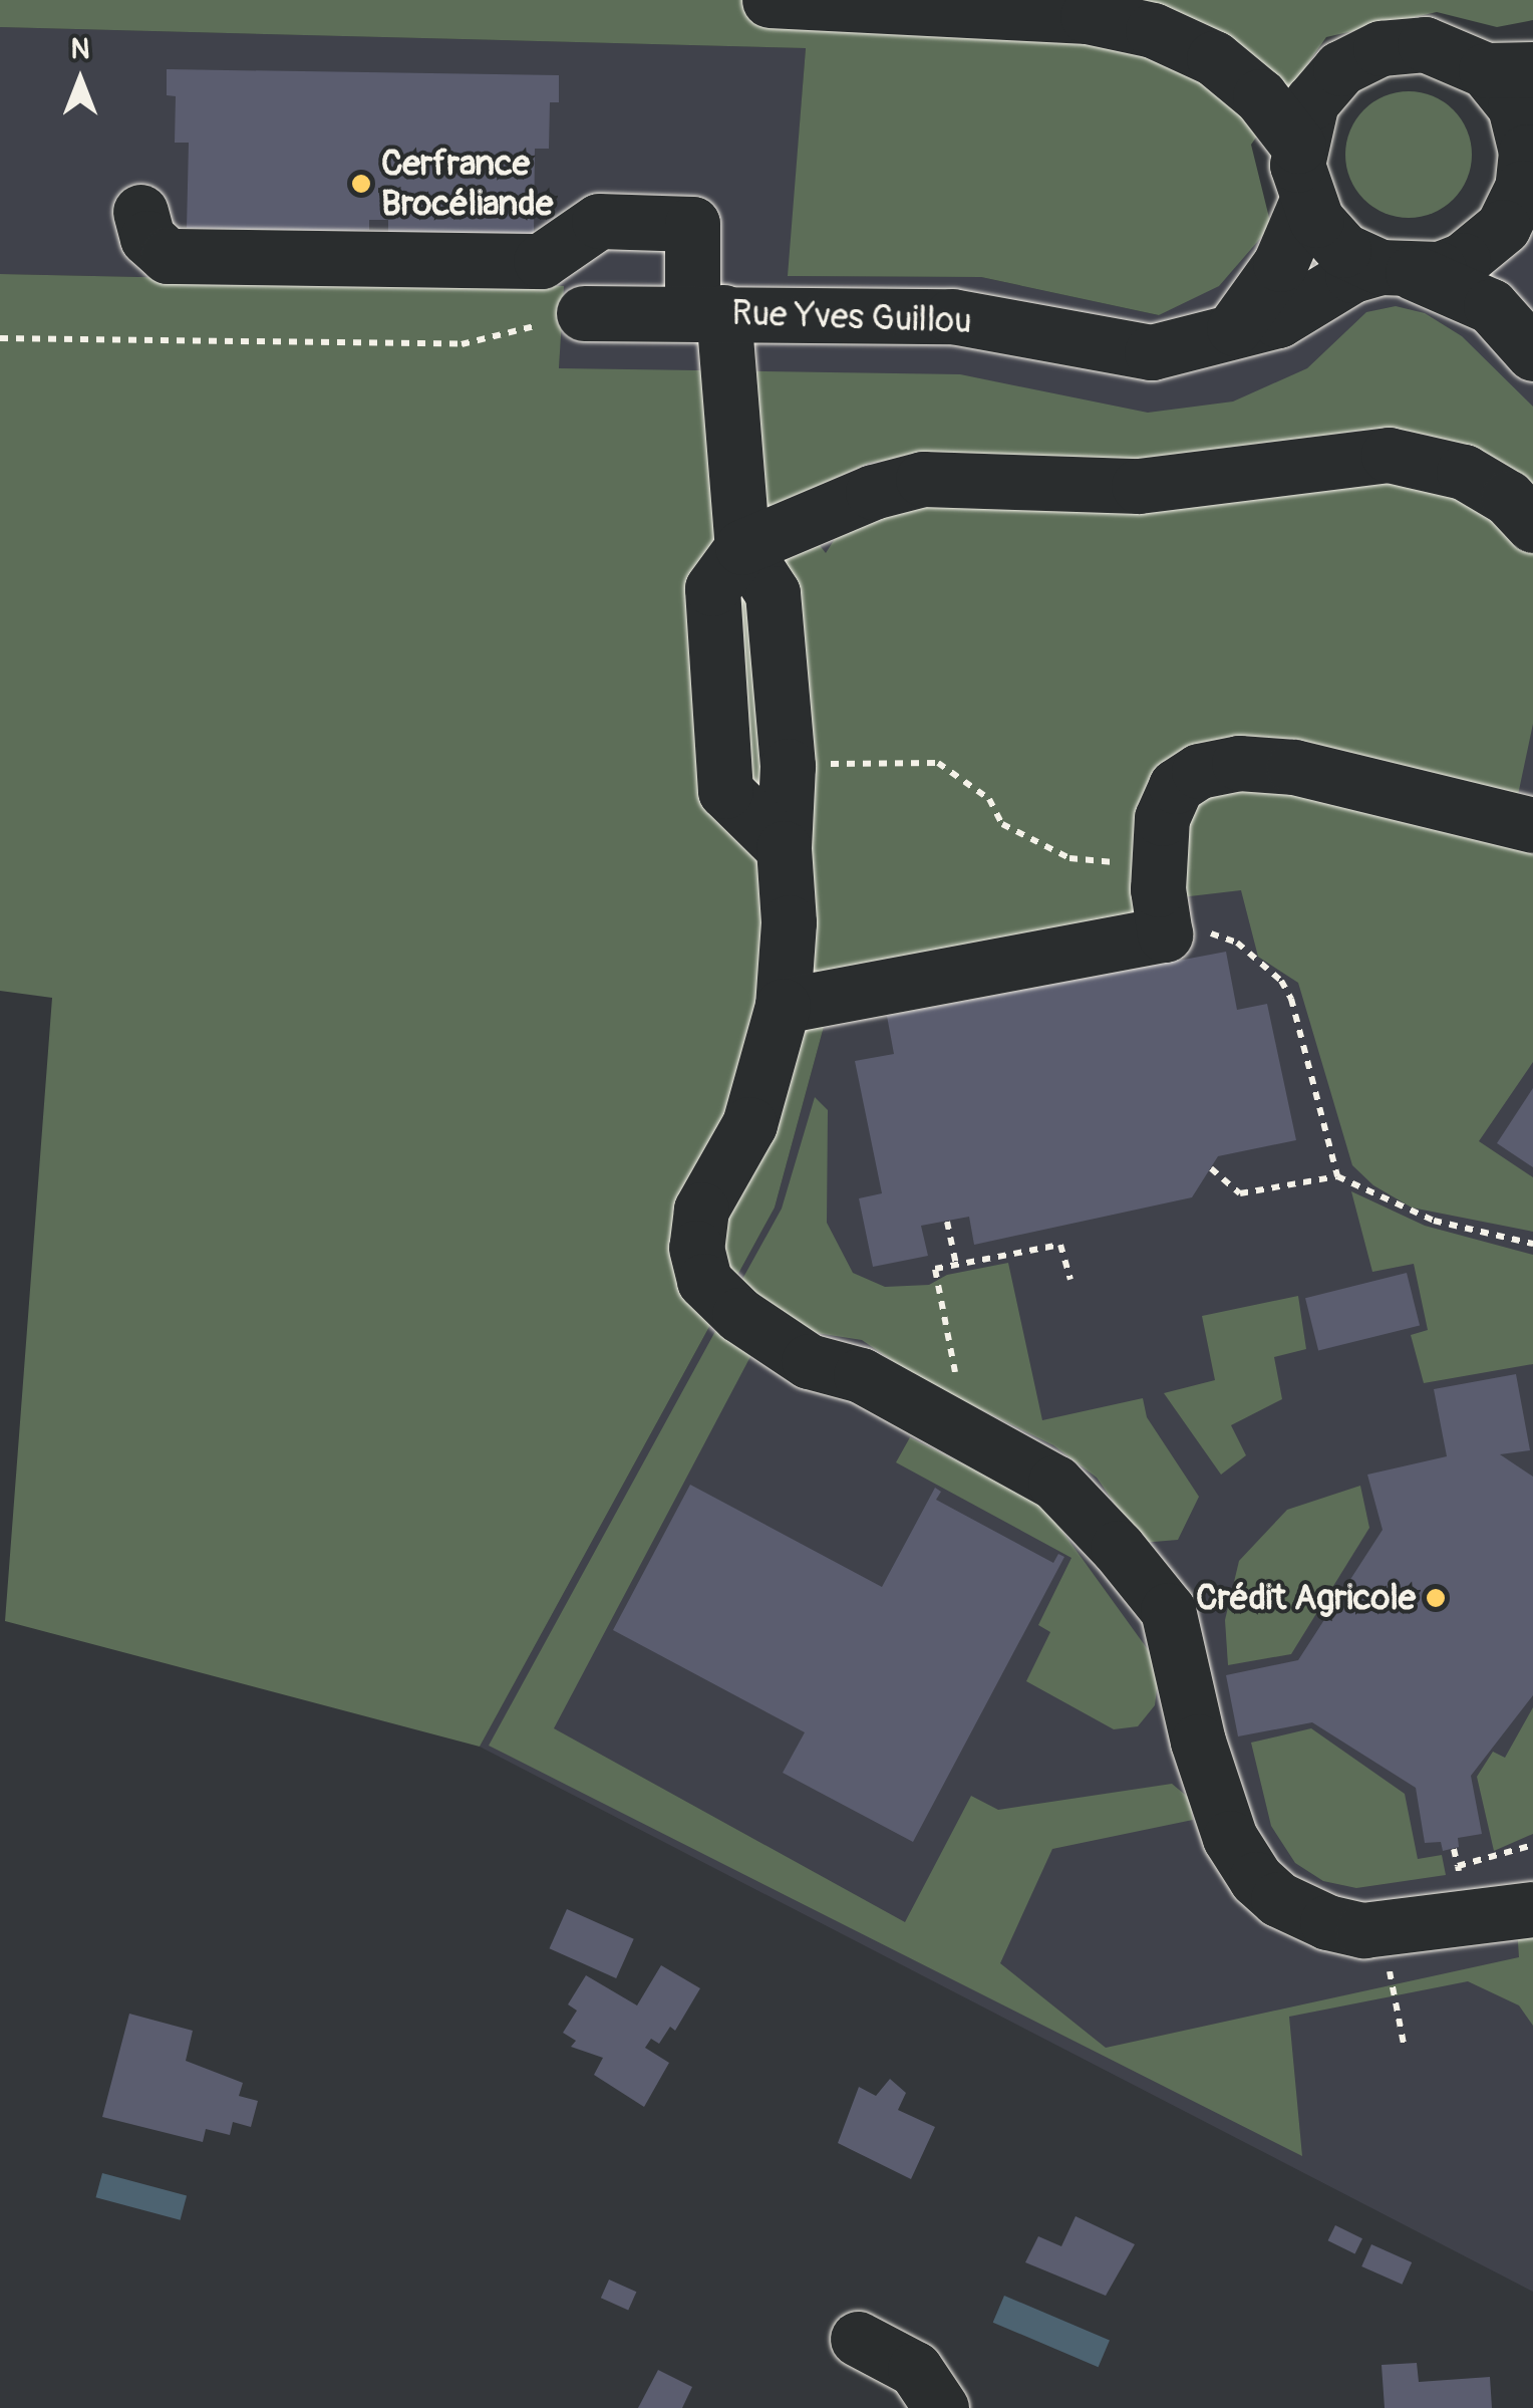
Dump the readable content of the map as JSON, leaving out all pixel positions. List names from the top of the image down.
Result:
{
  "streets": {
    "main road": ["Rue Yves Guillou"]
  },
  "places": ["Cerfrance Brocéliande", "Crédit Agricole"],
  "north": "top"
}
